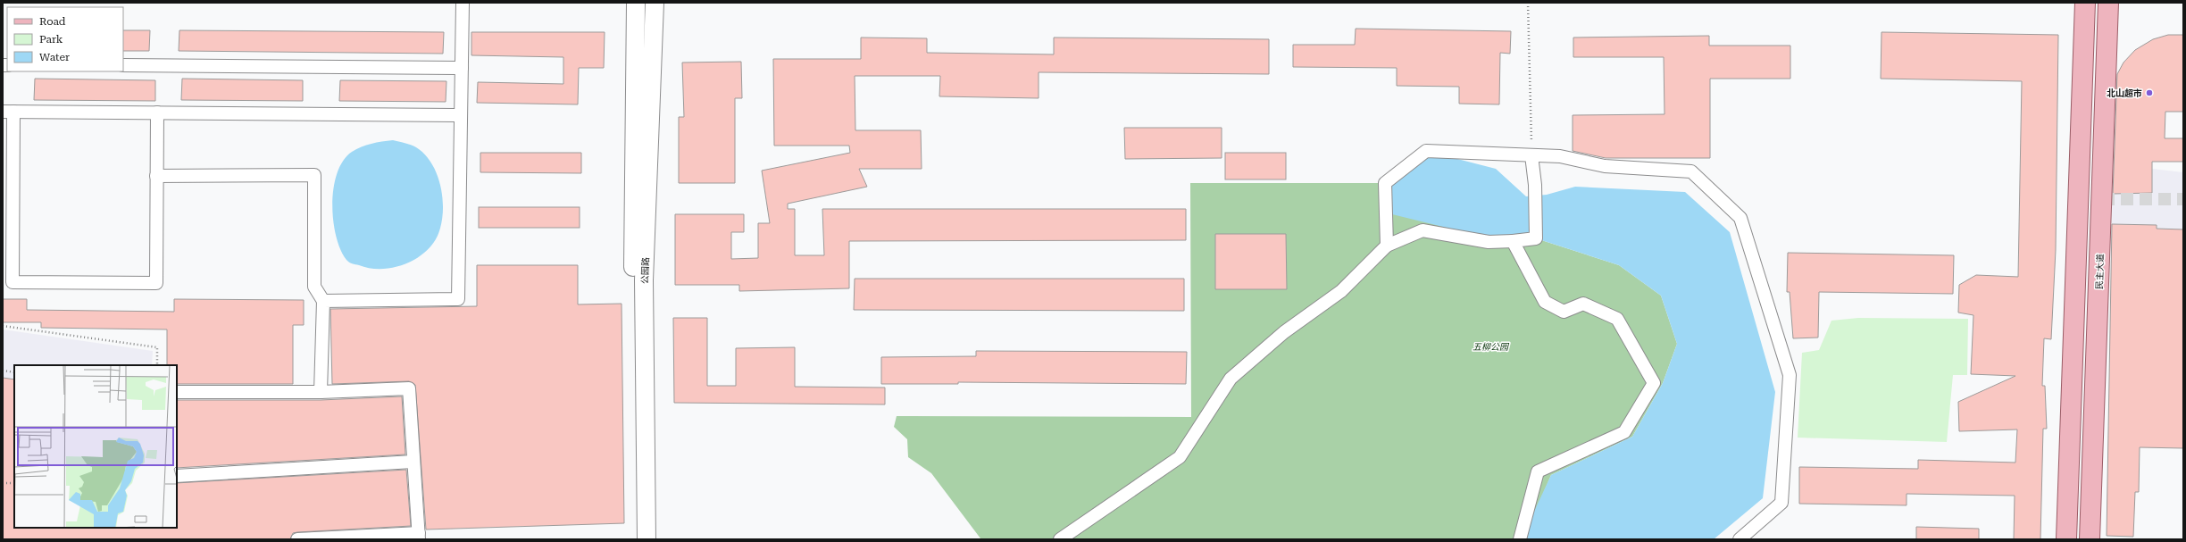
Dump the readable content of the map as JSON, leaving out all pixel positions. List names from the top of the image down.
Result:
{
  "streets": {
    "main road": ["民主大道"],
    "street": ["公园路"]
  },
  "parks": ["五柳公园"],
  "places": ["北山超市"],
  "legend": ["Road", "Park", "Water"]
}
